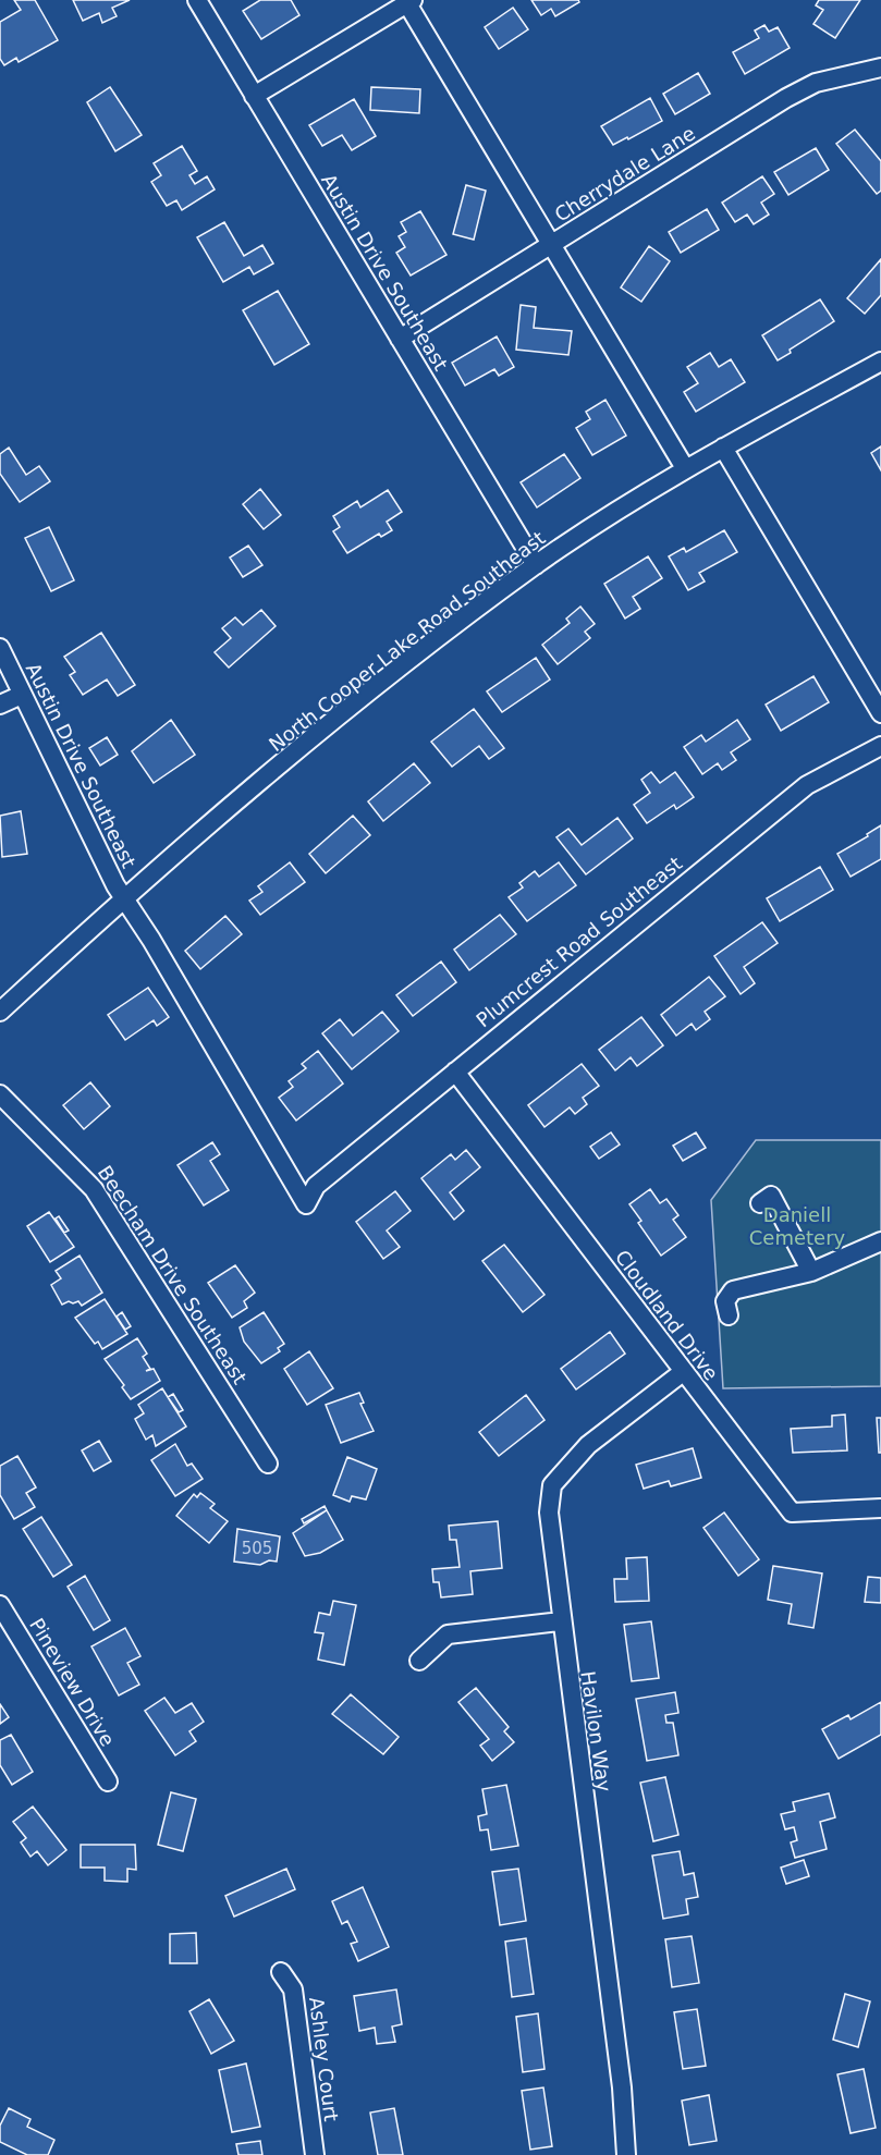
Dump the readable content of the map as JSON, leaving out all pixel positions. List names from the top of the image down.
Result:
{
  "streets": {
    "street": [
      "Cherrydale Lane",
      "Austin Drive Southeast",
      "North Cooper Lake Road Southeast",
      "Plumcrest Road Southeast",
      "Beecham Drive Southeast",
      "Cloudland Drive",
      "Pineview Drive",
      "Havilon Way",
      "Ashley Court"
    ]
  },
  "crossings": [
    ["Cherrydale Lane", "Austin Drive Southeast"],
    ["Austin Drive Southeast", "North Cooper Lake Road Southeast"],
    ["Austin Drive Southeast", "Plumcrest Road Southeast"],
    ["Plumcrest Road Southeast", "Cloudland Drive"],
    ["Cloudland Drive", "Havilon Way"]
  ],
  "parks": ["Daniell Cemetery"],
  "house_numbers": ["505"]
}
